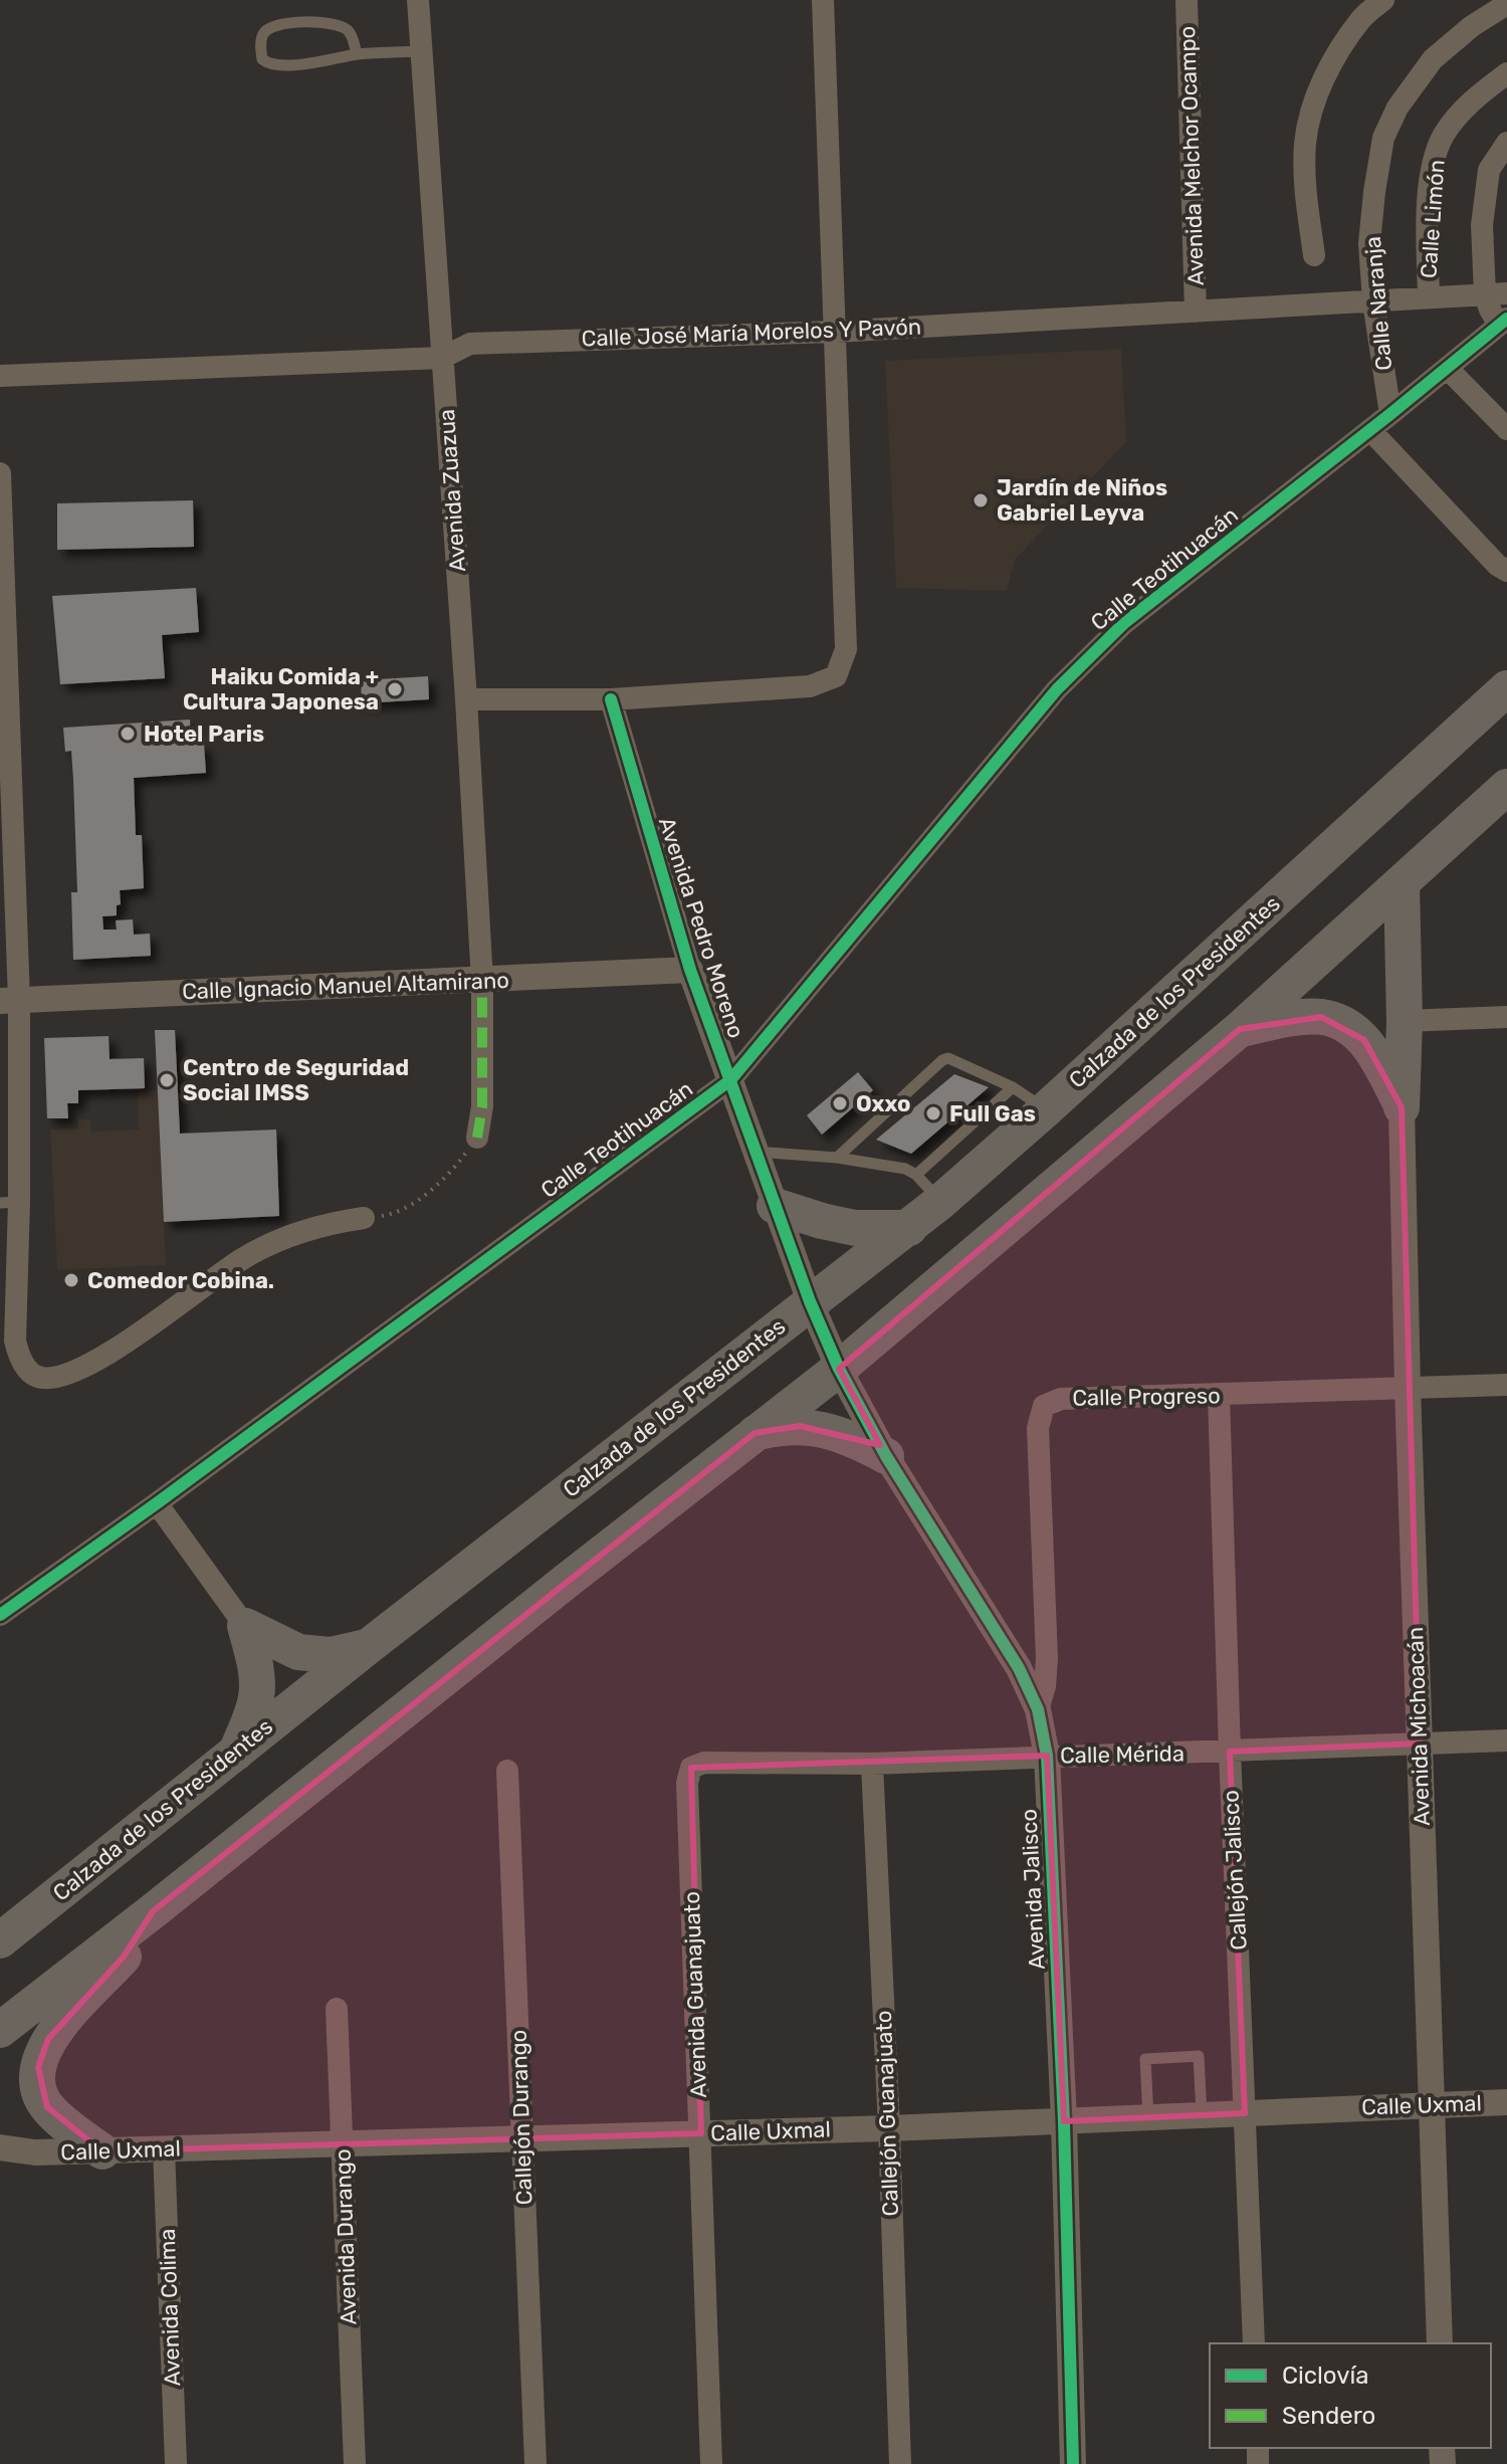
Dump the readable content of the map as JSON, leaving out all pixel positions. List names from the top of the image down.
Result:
{
  "streets": {
    "highway": ["Calzada de los Presidentes"],
    "street": [
      "Avenida Melchor Ocampo",
      "Calle Limón",
      "Calle Naranja",
      "Calle José María Morelos Y Pavón",
      "Avenida Zuazua",
      "Calle Teotihuacán",
      "Avenida Pedro Moreno",
      "Calle Ignacio Manuel Altamirano",
      "Calle Progreso",
      "Avenida Michoacán",
      "Calle Mérida",
      "Callejón Jalisco",
      "Avenida Jalisco",
      "Avenida Guanajuato",
      "Calle Uxmal",
      "Callejón Guanajuato",
      "Callejón Durango",
      "Avenida Durango",
      "Avenida Colima"
    ]
  },
  "crossings": [
    ["Avenida Melchor Ocampo", "Calle José María Morelos Y Pavón"],
    ["Calle Limón", "Calle José María Morelos Y Pavón"],
    ["Calle Naranja", "Calle José María Morelos Y Pavón"],
    ["Calle Naranja", "Calle Teotihuacán"],
    ["Calle José María Morelos Y Pavón", "Avenida Zuazua"],
    ["Avenida Zuazua", "Calle Ignacio Manuel Altamirano"],
    ["Calle Teotihuacán", "Avenida Pedro Moreno"],
    ["Avenida Pedro Moreno", "Calle Ignacio Manuel Altamirano"],
    ["Avenida Pedro Moreno", "Calzada de los Presidentes"],
    ["Avenida Pedro Moreno", "Avenida Jalisco"],
    ["Calle Progreso", "Avenida Michoacán"],
    ["Calle Progreso", "Callejón Jalisco"],
    ["Calle Progreso", "Avenida Jalisco"],
    ["Avenida Michoacán", "Calle Mérida"],
    ["Avenida Michoacán", "Calle Uxmal"],
    ["Calle Mérida", "Callejón Jalisco"],
    ["Calle Mérida", "Avenida Jalisco"],
    ["Calle Mérida", "Avenida Guanajuato"],
    ["Calle Mérida", "Callejón Guanajuato"],
    ["Callejón Jalisco", "Calle Uxmal"],
    ["Avenida Jalisco", "Calle Uxmal"],
    ["Avenida Guanajuato", "Calle Uxmal"],
    ["Calle Uxmal", "Callejón Guanajuato"],
    ["Calle Uxmal", "Callejón Durango"],
    ["Calle Uxmal", "Avenida Durango"],
    ["Calle Uxmal", "Avenida Colima"]
  ],
  "places": [
    "Jardín de Niños Gabriel Leyva",
    "Haiku Comida + Cultura Japonesa",
    "Hotel Paris",
    "Centro de Seguridad Social IMSS",
    "Oxxo",
    "Full Gas",
    "Comedor Cobina."
  ],
  "legend": ["Ciclovía", "Sendero"]
}
